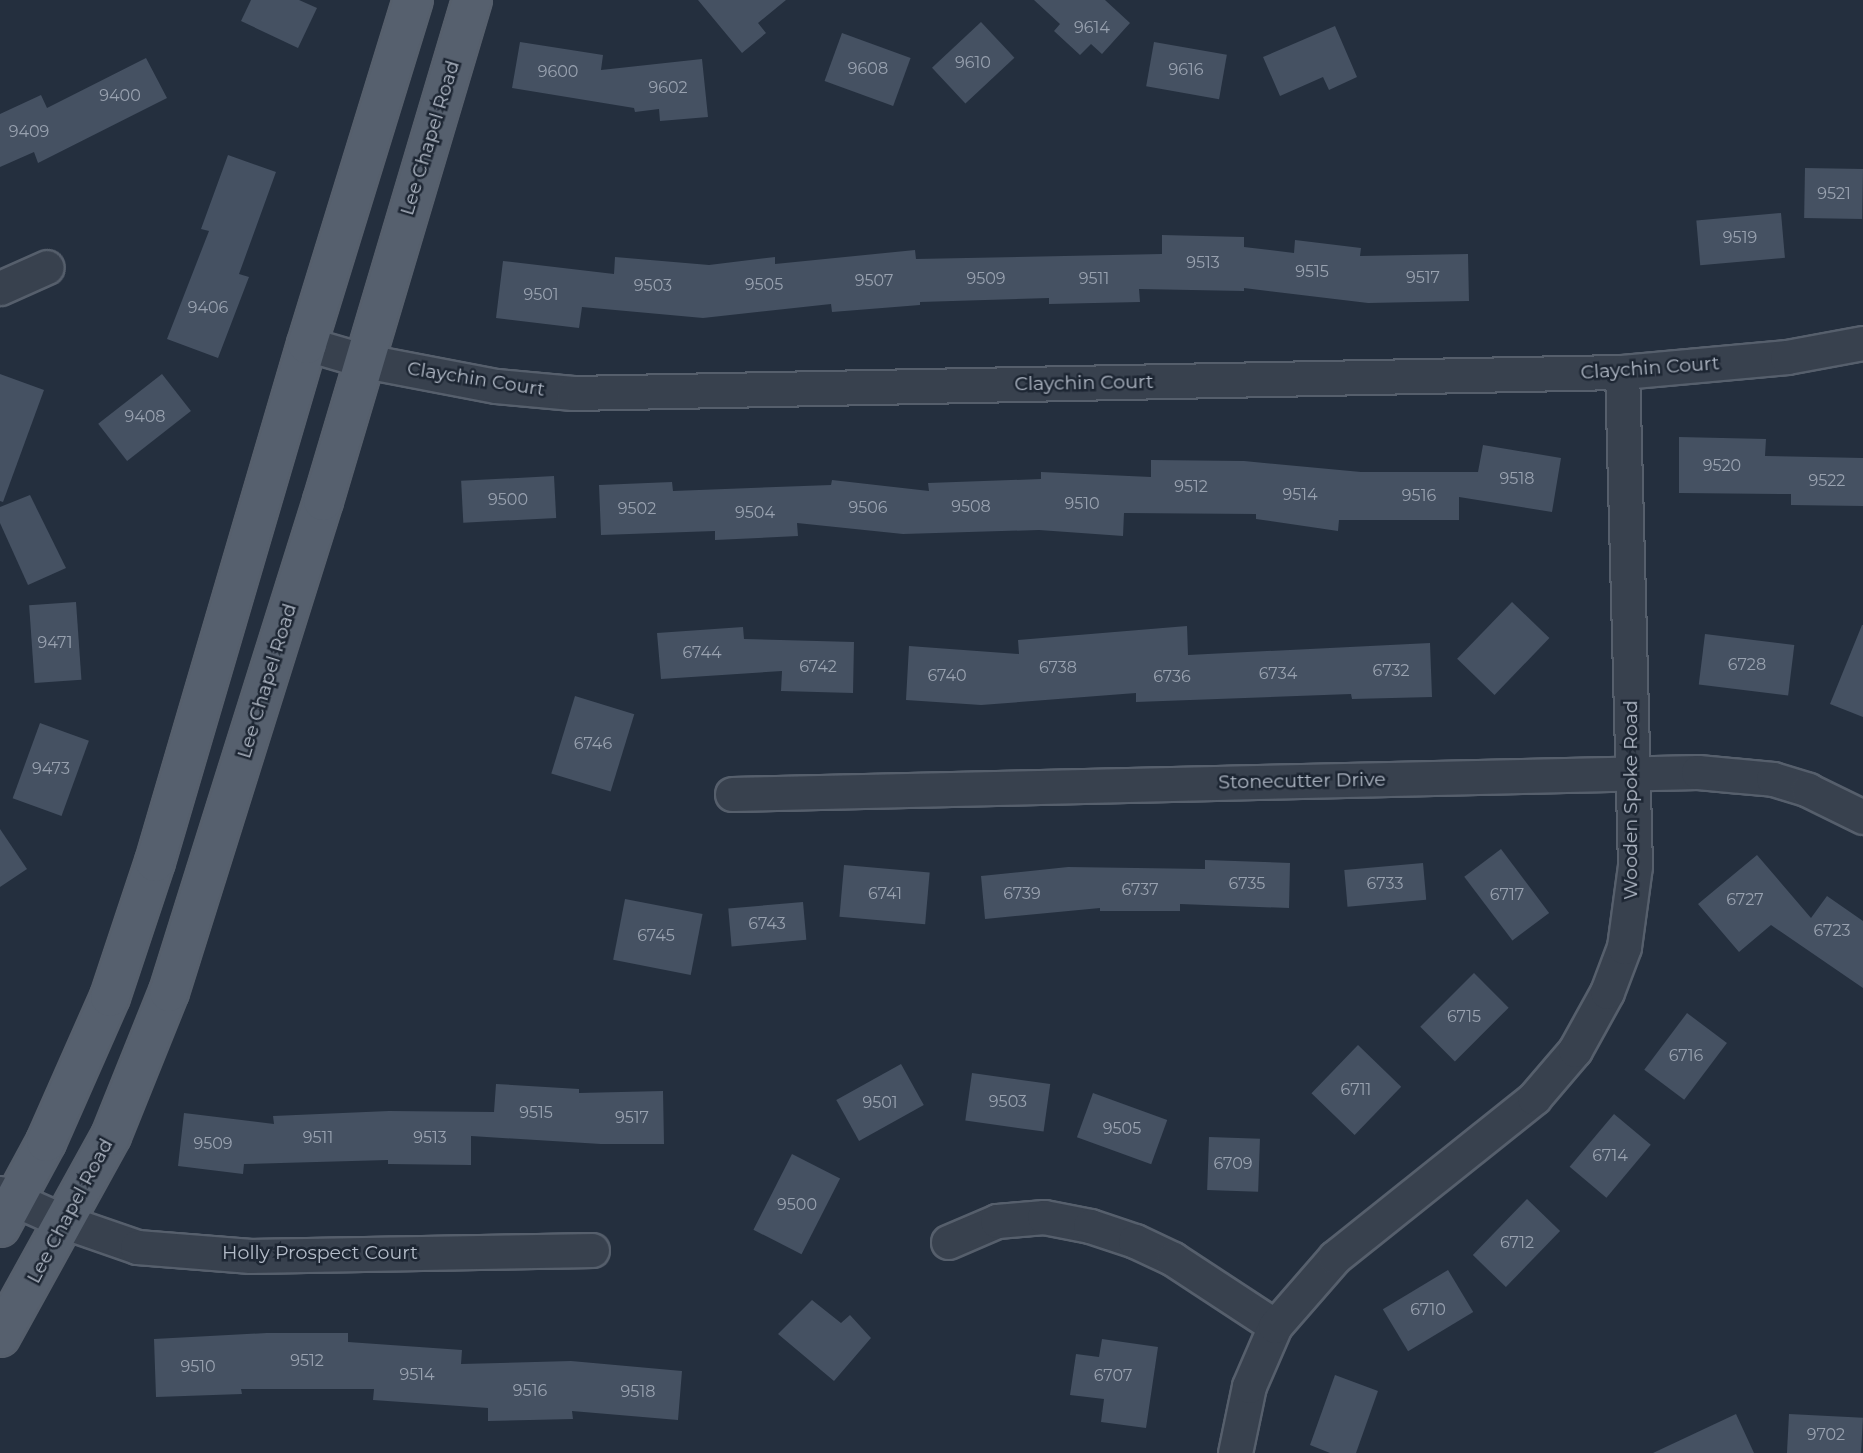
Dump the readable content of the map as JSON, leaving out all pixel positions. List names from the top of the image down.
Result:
{
  "streets": {
    "main road": ["Lee Chapel Road"],
    "street": [
      "Claychin Court",
      "Stonecutter Drive",
      "Wooden Spoke Road",
      "Holly Prospect Court"
    ]
  },
  "crossings": [
    ["Lee Chapel Road", "Claychin Court"],
    ["Lee Chapel Road", "Holly Prospect Court"],
    ["Claychin Court", "Wooden Spoke Road"],
    ["Stonecutter Drive", "Wooden Spoke Road"]
  ],
  "house_numbers": [
    "9614",
    "9610",
    "9608",
    "9616",
    "9600",
    "9602",
    "9400",
    "9409",
    "9521",
    "9519",
    "9513",
    "9515",
    "9517",
    "9509",
    "9511",
    "9507",
    "9505",
    "9503",
    "9501",
    "9406",
    "9408",
    "9520",
    "9518",
    "9522",
    "9512",
    "9514",
    "9516",
    "9500",
    "9510",
    "9508",
    "9506",
    "9502",
    "9504",
    "9471",
    "6744",
    "6728",
    "6742",
    "6738",
    "6732",
    "6734",
    "6740",
    "6736",
    "6746",
    "9473",
    "6735",
    "6733",
    "6737",
    "6741",
    "6739",
    "6717",
    "6727",
    "6743",
    "6723",
    "6745",
    "6715",
    "6716",
    "6711",
    "9503",
    "9501",
    "9515",
    "9517",
    "9505",
    "9511",
    "9513",
    "9509",
    "6714",
    "6709",
    "9500",
    "6712",
    "6710",
    "9512",
    "9510",
    "9514",
    "6707",
    "9516",
    "9518",
    "9702"
  ]
}
